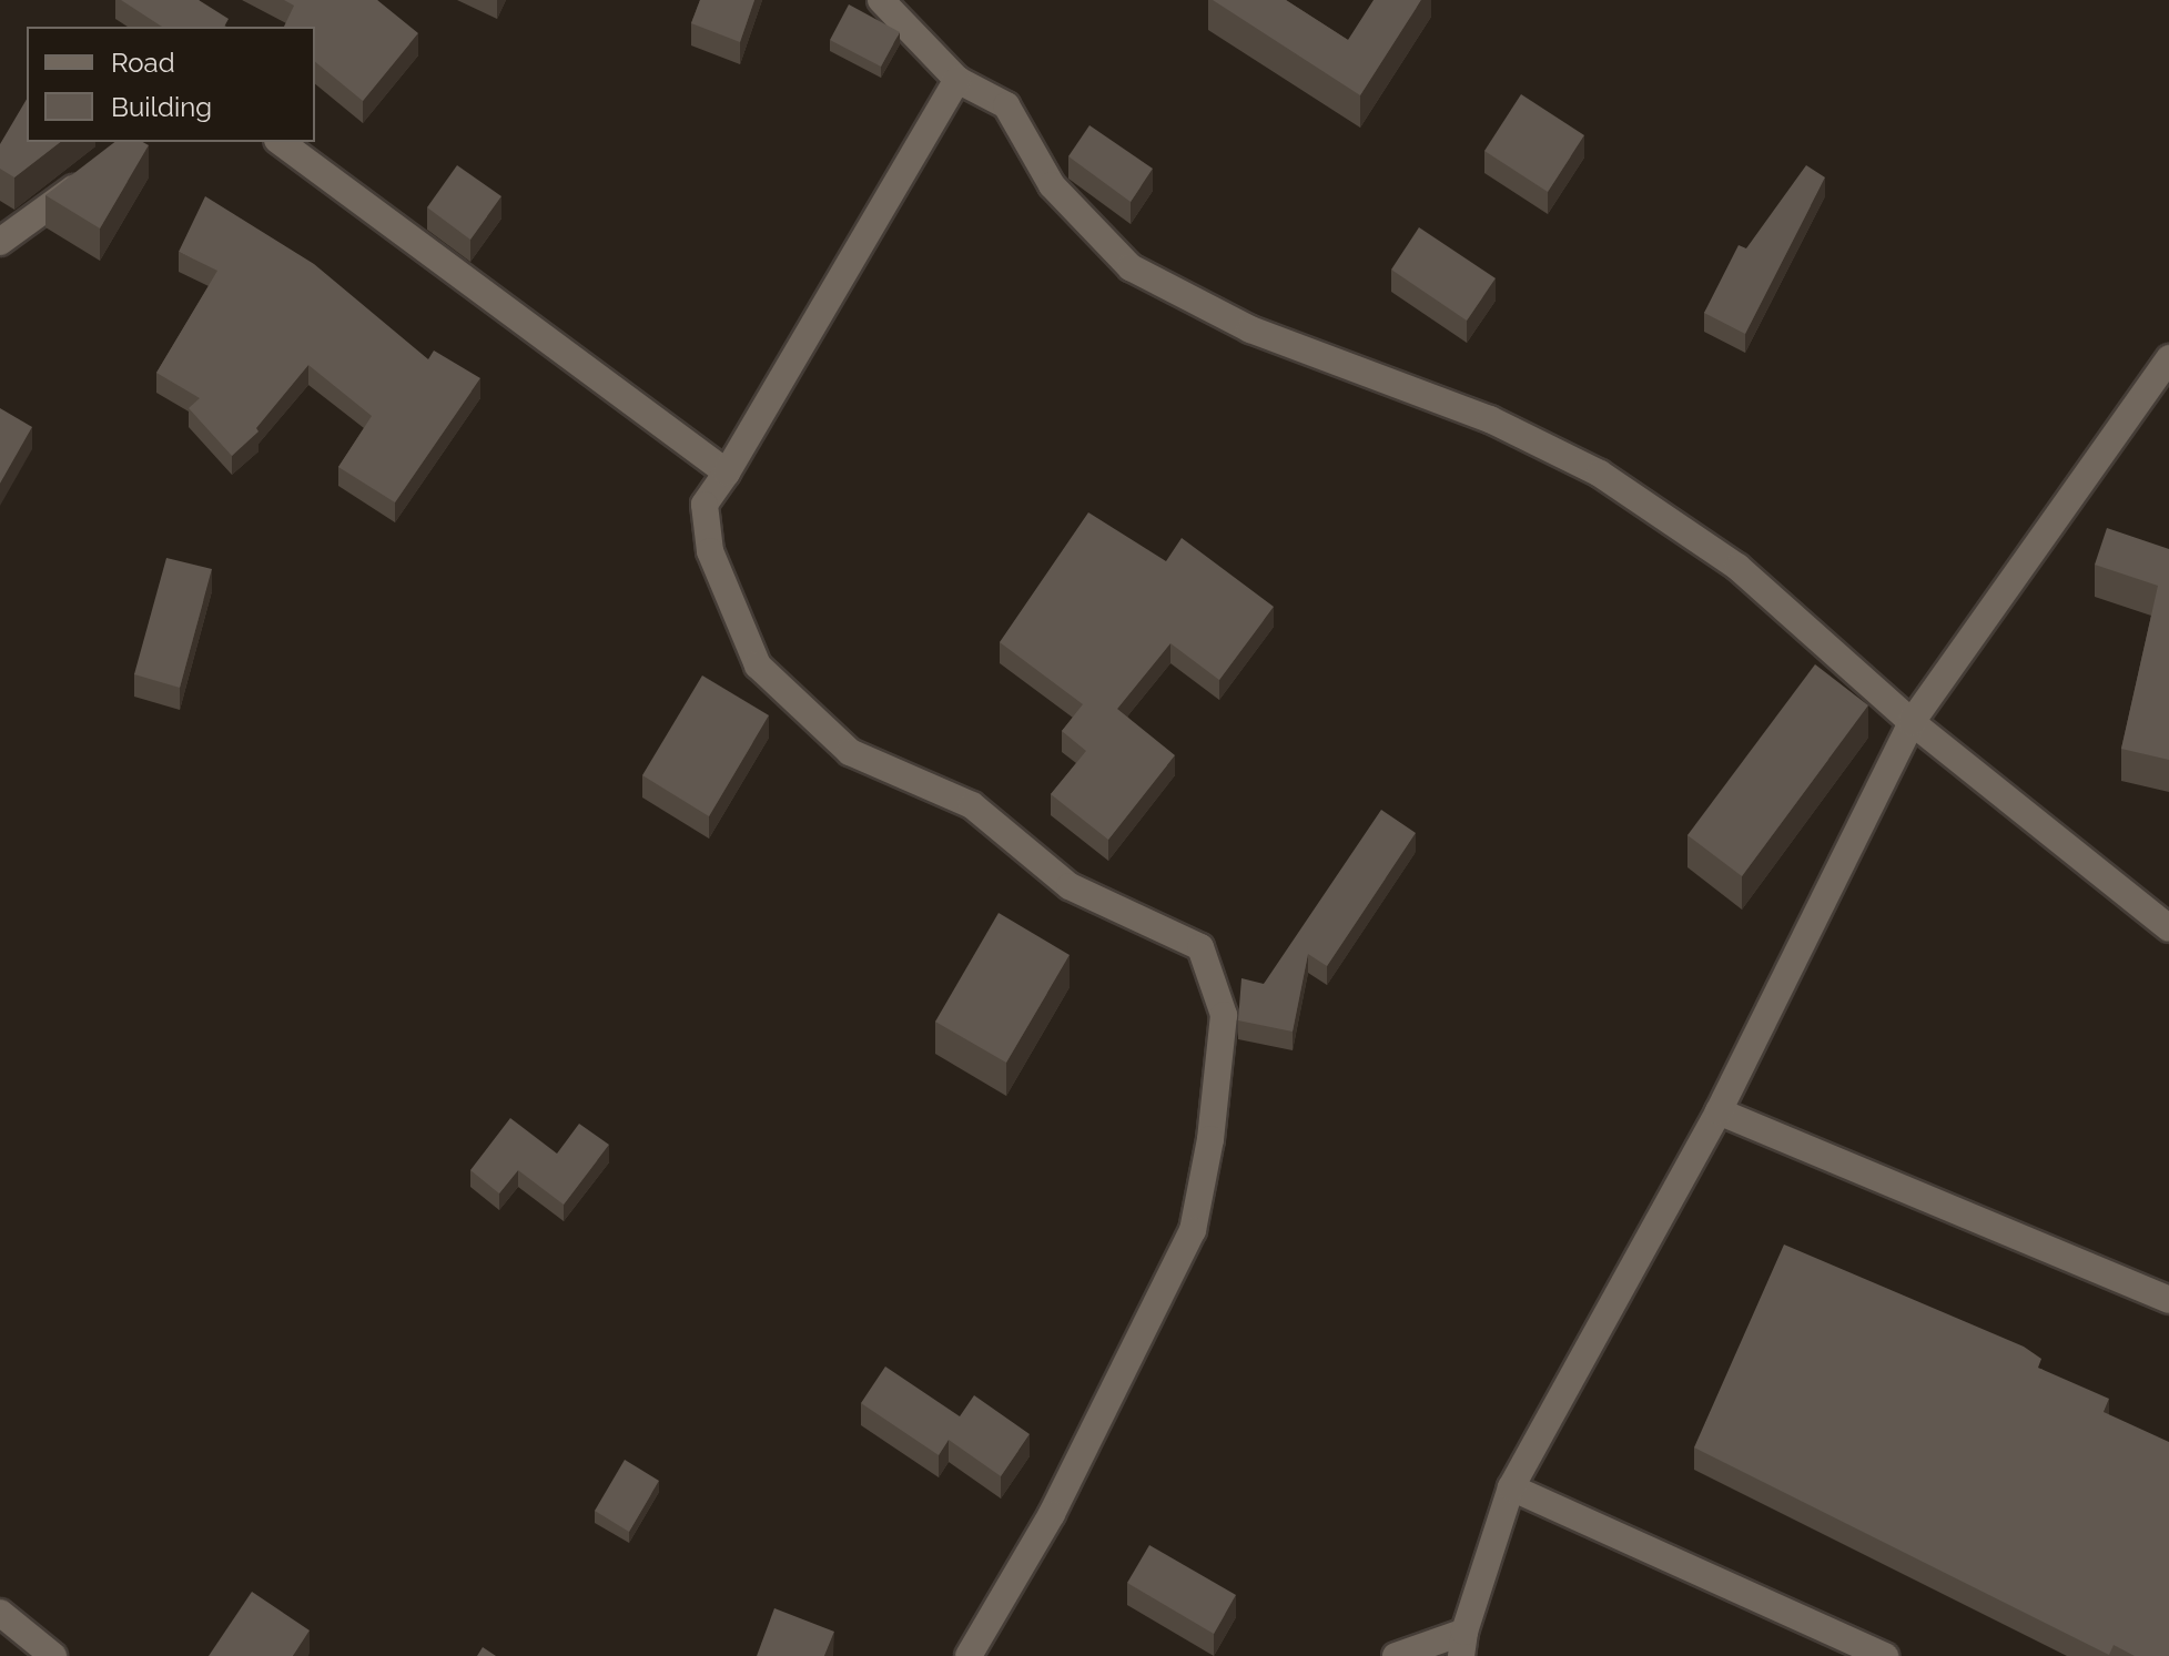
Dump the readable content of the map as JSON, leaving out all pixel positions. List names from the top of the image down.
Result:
{
  "legend": ["Road", "Building"]
}
